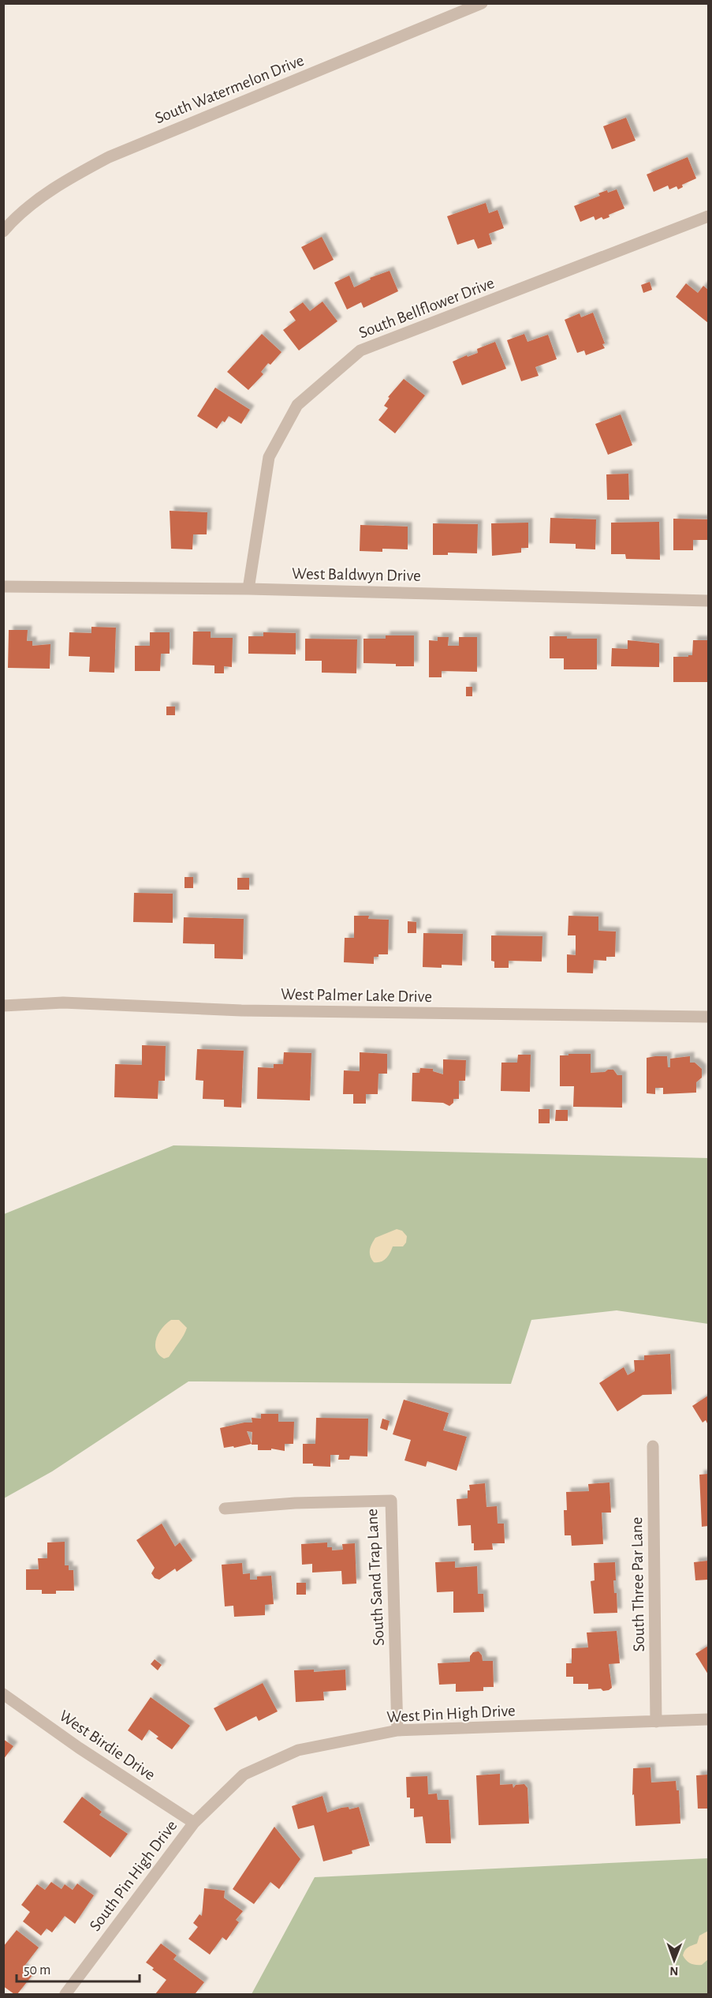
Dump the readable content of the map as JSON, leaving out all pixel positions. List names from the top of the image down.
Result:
{
  "streets": {
    "street": [
      "South Watermelon Drive",
      "South Bellflower Drive",
      "West Baldwyn Drive",
      "West Palmer Lake Drive",
      "South Sand Trap Lane",
      "South Three Par Lane",
      "West Pin High Drive",
      "West Birdie Drive",
      "South Pin High Drive"
    ]
  },
  "crossings": [
    ["South Bellflower Drive", "West Baldwyn Drive"],
    ["South Sand Trap Lane", "West Pin High Drive"],
    ["South Three Par Lane", "West Pin High Drive"],
    ["West Pin High Drive", "West Birdie Drive"],
    ["West Pin High Drive", "South Pin High Drive"],
    ["West Birdie Drive", "South Pin High Drive"]
  ],
  "scale_bar": "50 m",
  "north": "bottom"
}
